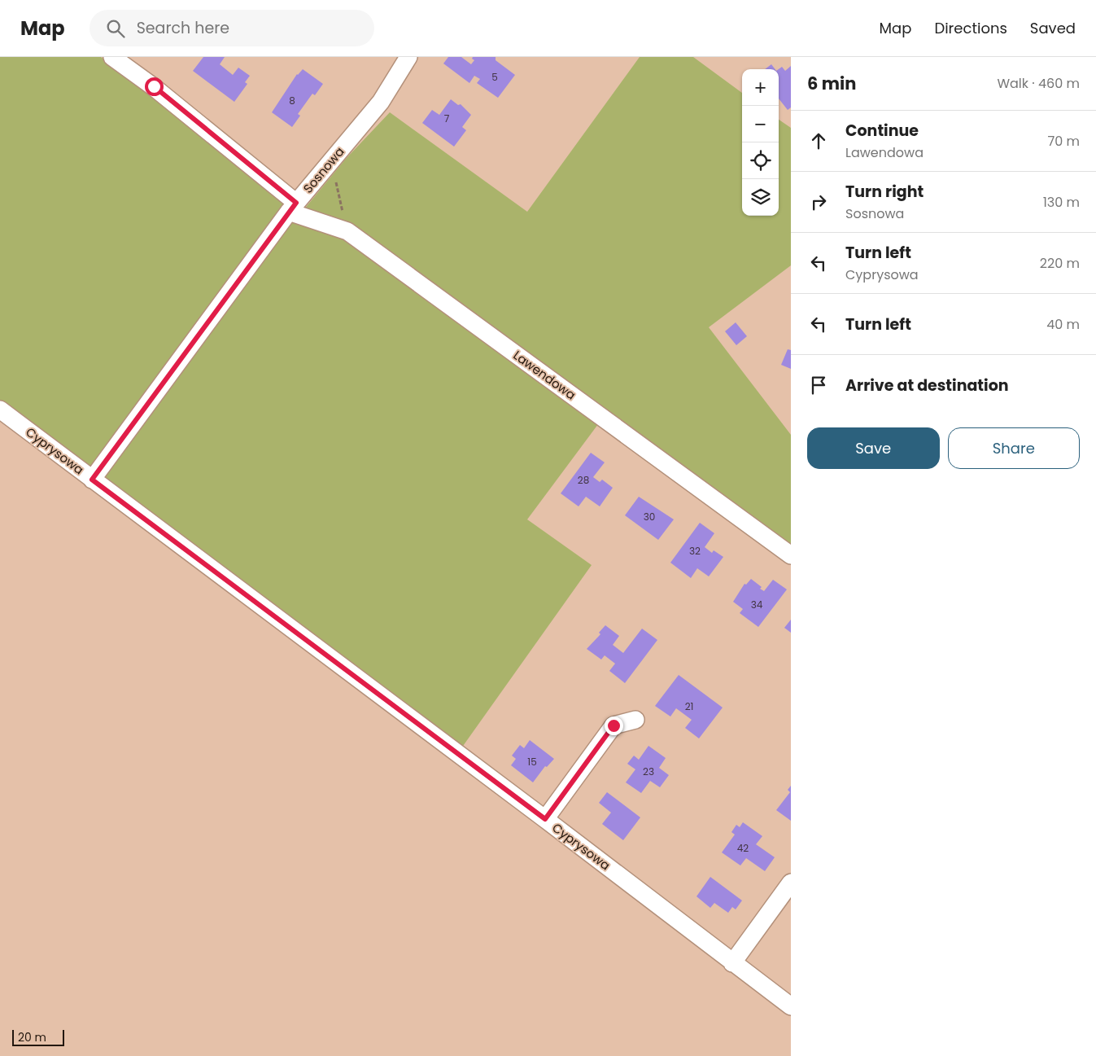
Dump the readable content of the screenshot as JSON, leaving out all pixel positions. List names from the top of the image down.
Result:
{
  "streets": {
    "street": ["Sosnowa", "Lawendowa", "Cyprysowa"]
  },
  "crossings": [
    ["Sosnowa", "Lawendowa"],
    ["Sosnowa", "Cyprysowa"]
  ],
  "house_numbers": [
    "5",
    "8",
    "7",
    "28",
    "30",
    "32",
    "34",
    "21",
    "15",
    "23",
    "42"
  ],
  "scale_bar": "20 m",
  "page": {
    "header": "Map",
    "search": "Search here",
    "nav": ["Map", "Directions", "Saved"],
    "heading": ["6 min", "Walk · 460 m"],
    "map_buttons": ["+", "−"],
    "list": [
      ["Continue", "Lawendowa", "70 m"],
      ["Turn right", "Sosnowa", "130 m"],
      ["Turn left", "Cyprysowa", "220 m"],
      ["Turn left", "40 m"],
      "Arrive at destination"
    ],
    "buttons": ["Save", "Share"],
    "scale": "20 m"
  }
}
